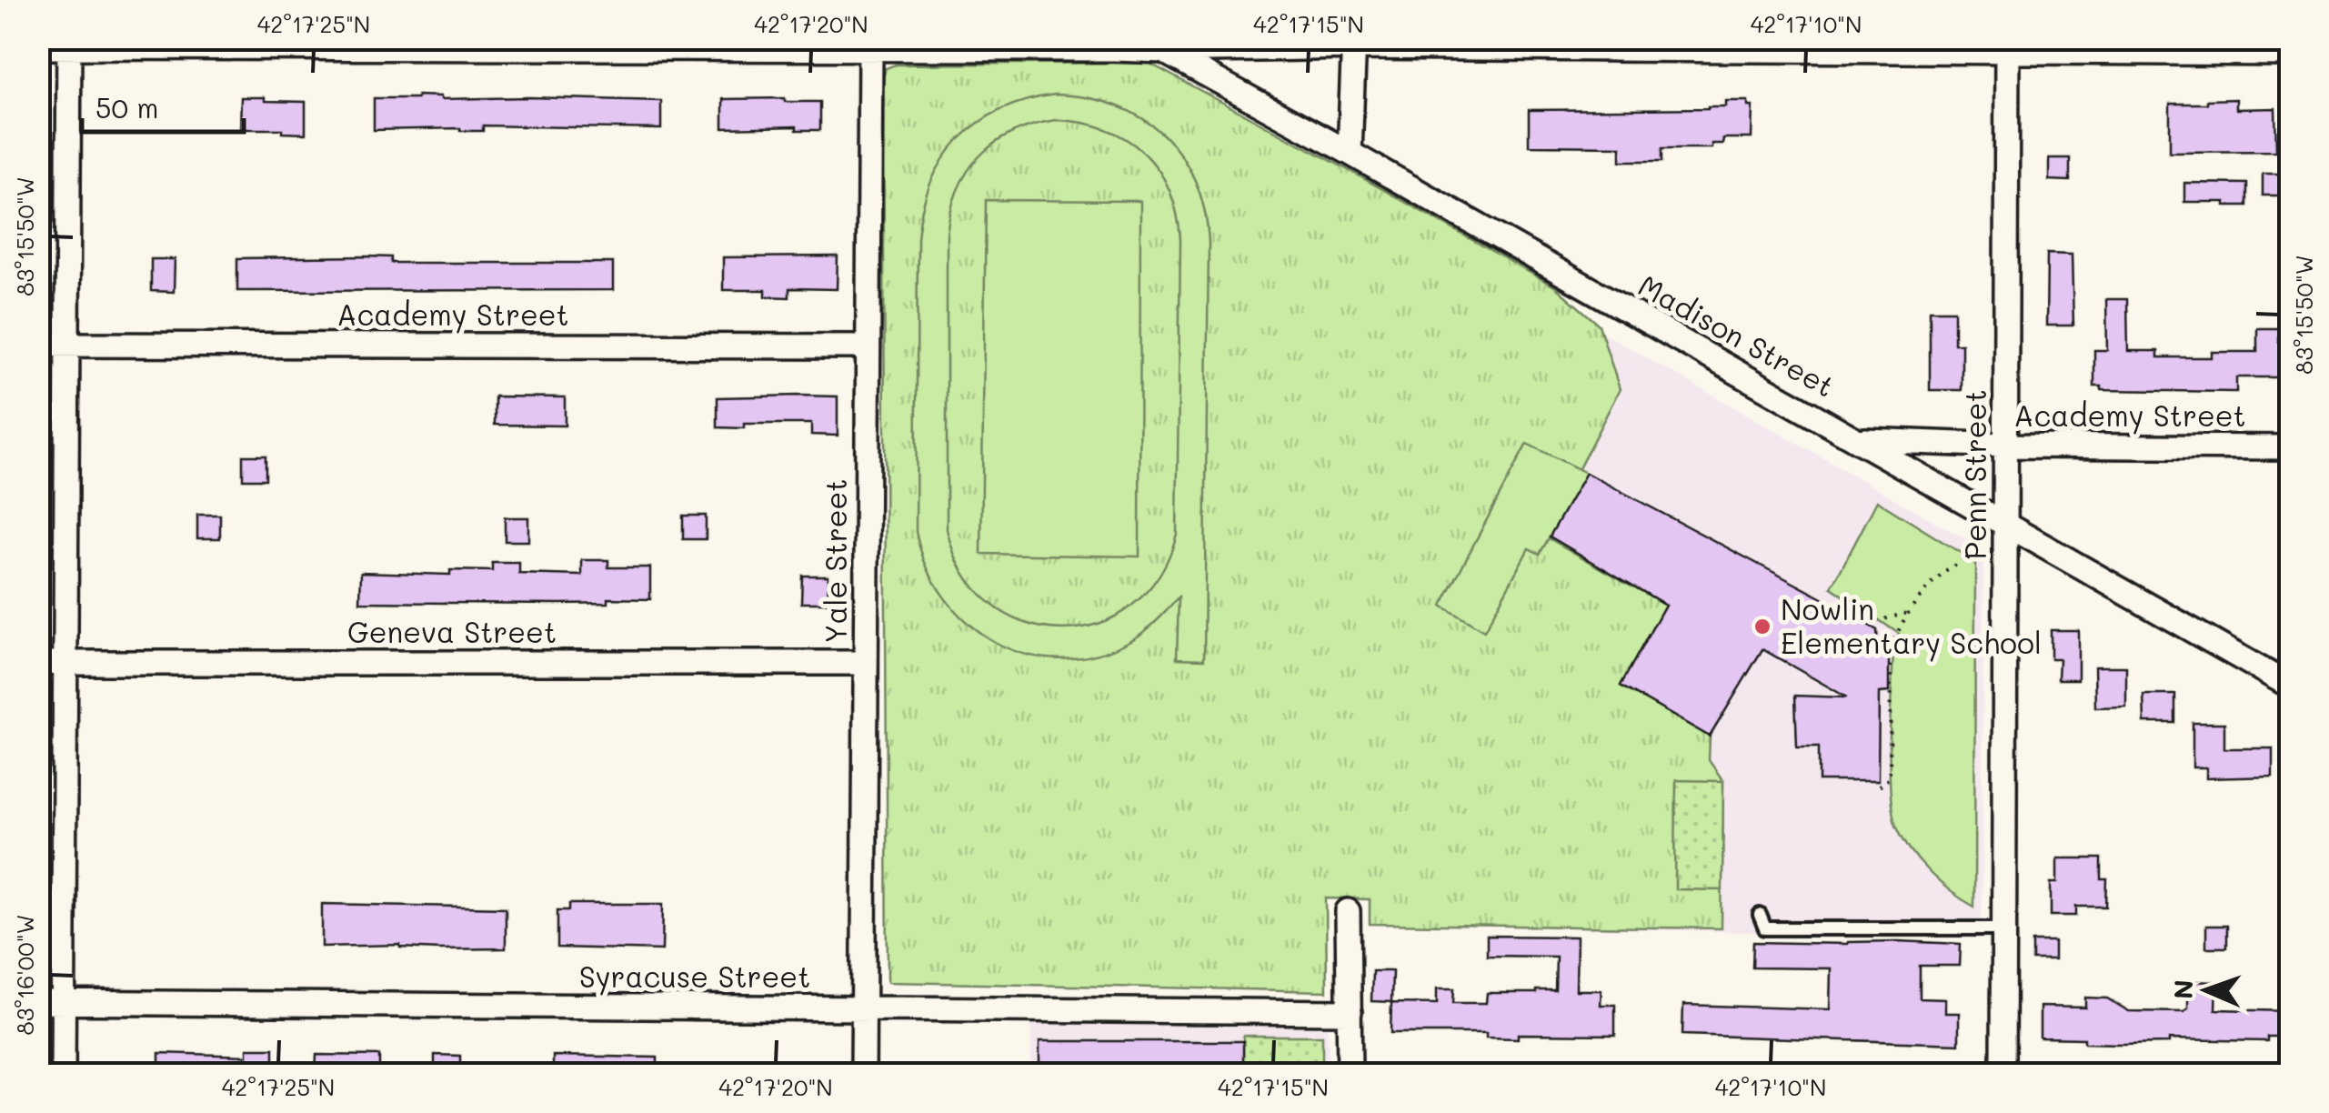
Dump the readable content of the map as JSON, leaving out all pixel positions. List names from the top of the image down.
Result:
{
  "streets": {
    "street": [
      "Academy Street",
      "Madison Street",
      "Penn Street",
      "Yale Street",
      "Geneva Street",
      "Syracuse Street"
    ]
  },
  "crossings": [
    ["Academy Street", "Madison Street"],
    ["Academy Street", "Penn Street"],
    ["Academy Street", "Yale Street"],
    ["Madison Street", "Penn Street"],
    ["Yale Street", "Geneva Street"],
    ["Yale Street", "Syracuse Street"]
  ],
  "places": ["Nowlin Elementary School"],
  "scale_bar": "50 m",
  "north": "left",
  "coordinates": [
    "42°17'25\"N",
    "42°17'20\"N",
    "42°17'15\"N",
    "42°17'10\"N",
    "83°15'50\"W",
    "83°16'00\"W"
  ]
}
